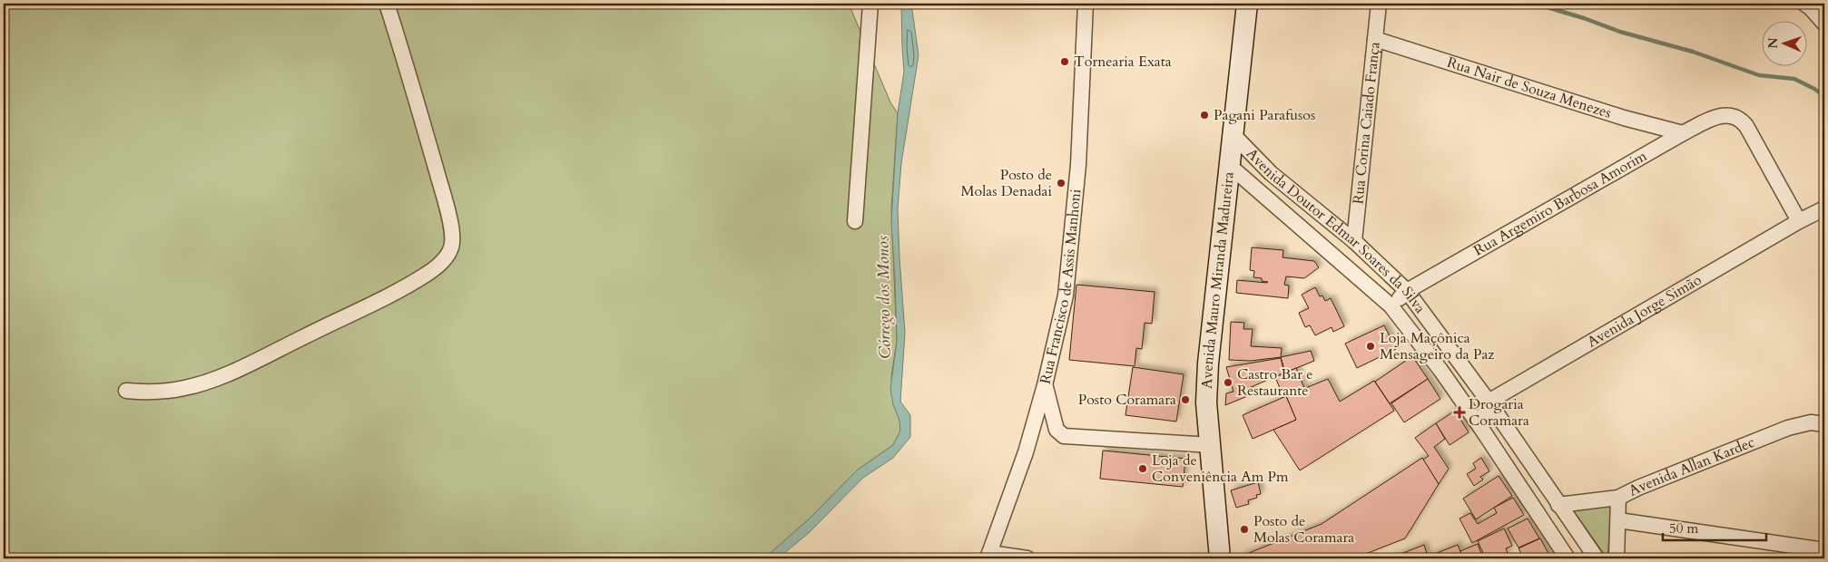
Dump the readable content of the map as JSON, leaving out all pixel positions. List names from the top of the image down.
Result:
{
  "streets": {
    "main road": ["Avenida Mauro Miranda Madureira"],
    "street": [
      "Rua Nair de Souza Menezes",
      "Rua Corina Caiado França",
      "Rua Argemiro Barbosa Amorim",
      "Avenida Doutor Edmar Soares da Silva",
      "Rua Francisco de Assis Manhoni",
      "Avenida Jorge Simão",
      "Avenida Allan Kardec"
    ]
  },
  "crossings": [
    ["Rua Nair de Souza Menezes", "Rua Corina Caiado França"],
    ["Rua Nair de Souza Menezes", "Rua Argemiro Barbosa Amorim"],
    ["Rua Corina Caiado França", "Avenida Doutor Edmar Soares da Silva"],
    ["Rua Argemiro Barbosa Amorim", "Avenida Doutor Edmar Soares da Silva"],
    ["Rua Argemiro Barbosa Amorim", "Avenida Jorge Simão"],
    ["Avenida Doutor Edmar Soares da Silva", "Avenida Mauro Miranda Madureira"],
    ["Avenida Doutor Edmar Soares da Silva", "Avenida Jorge Simão"]
  ],
  "water": ["Córrego dos Monos"],
  "places": {
    "other": [
      "Tornearia Exata",
      "Pagani Parafusos",
      "Posto de Molas Denadai",
      "Loja Maçônica Mensageiro da Paz",
      "Castro Bar e Restaurante",
      "Posto Coramara",
      "Loja de Conveniência Am Pm",
      "Posto de Molas Coramara"
    ],
    "health": ["Drogaria Coramara"]
  },
  "scale_bar": "50 m",
  "north": "left"
}
